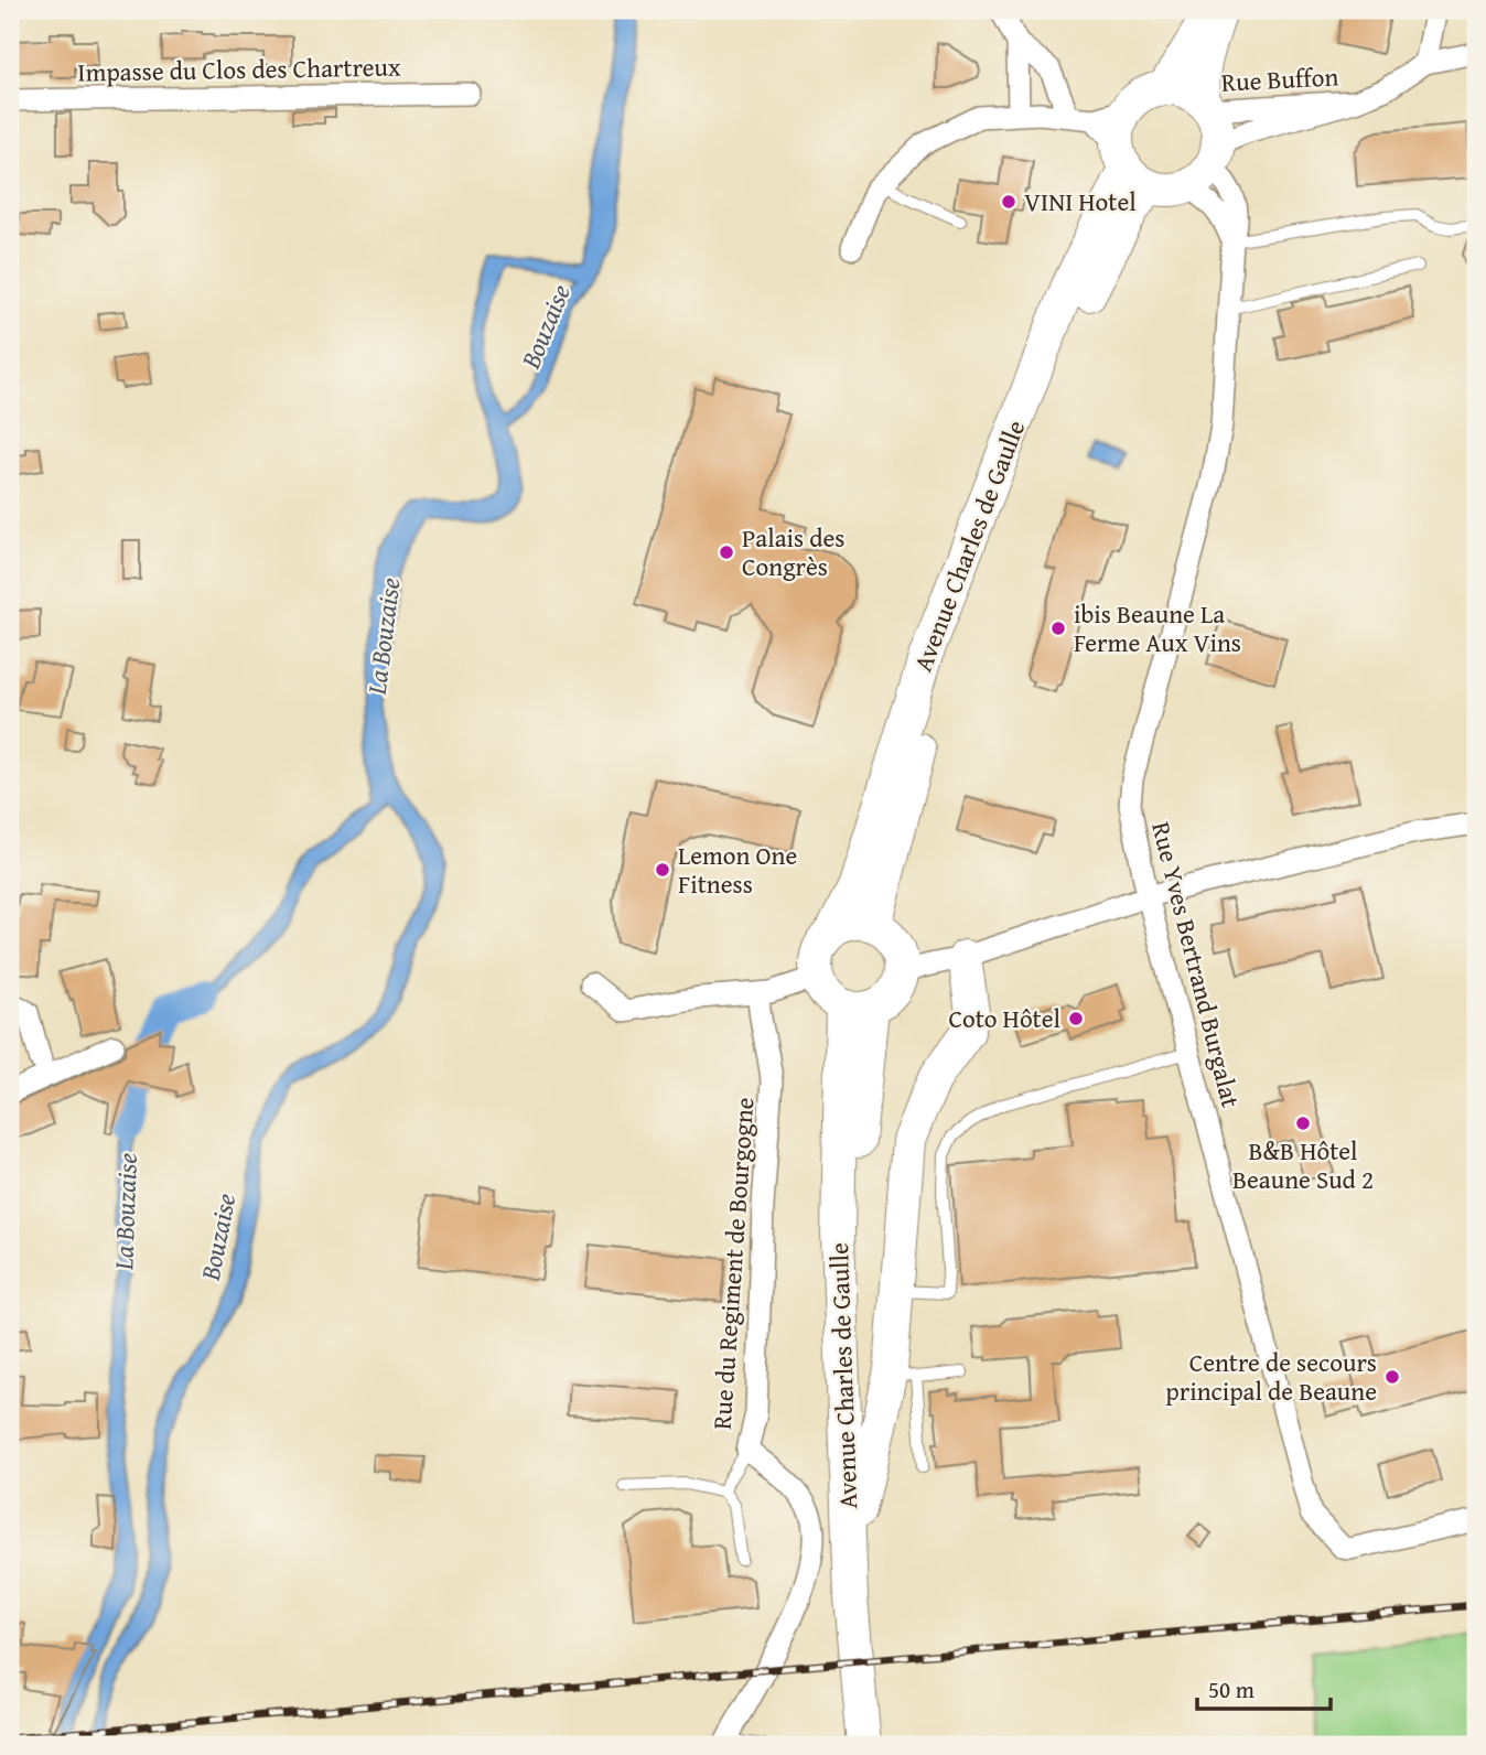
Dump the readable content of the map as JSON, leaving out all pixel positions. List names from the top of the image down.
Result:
{
  "streets": {
    "main road": ["Avenue Charles de Gaulle"],
    "street": [
      "Impasse du Clos des Chartreux",
      "Rue Buffon",
      "Rue Yves Bertrand Burgalat",
      "Rue du Regiment de Bourgogne"
    ]
  },
  "crossings": [
    ["Rue Buffon", "Avenue Charles de Gaulle"],
    ["Rue Buffon", "Rue Yves Bertrand Burgalat"],
    ["Avenue Charles de Gaulle", "Rue Yves Bertrand Burgalat"]
  ],
  "water": ["Bouzaise", "La Bouzaise"],
  "places": [
    "VINI Hotel",
    "Palais des Congrès",
    "ibis Beaune La Ferme Aux Vins",
    "Lemon One Fitness",
    "Coto Hôtel",
    "B&B Hôtel Beaune Sud 2",
    "Centre de secours principal de Beaune"
  ],
  "scale_bar": "50 m"
}
